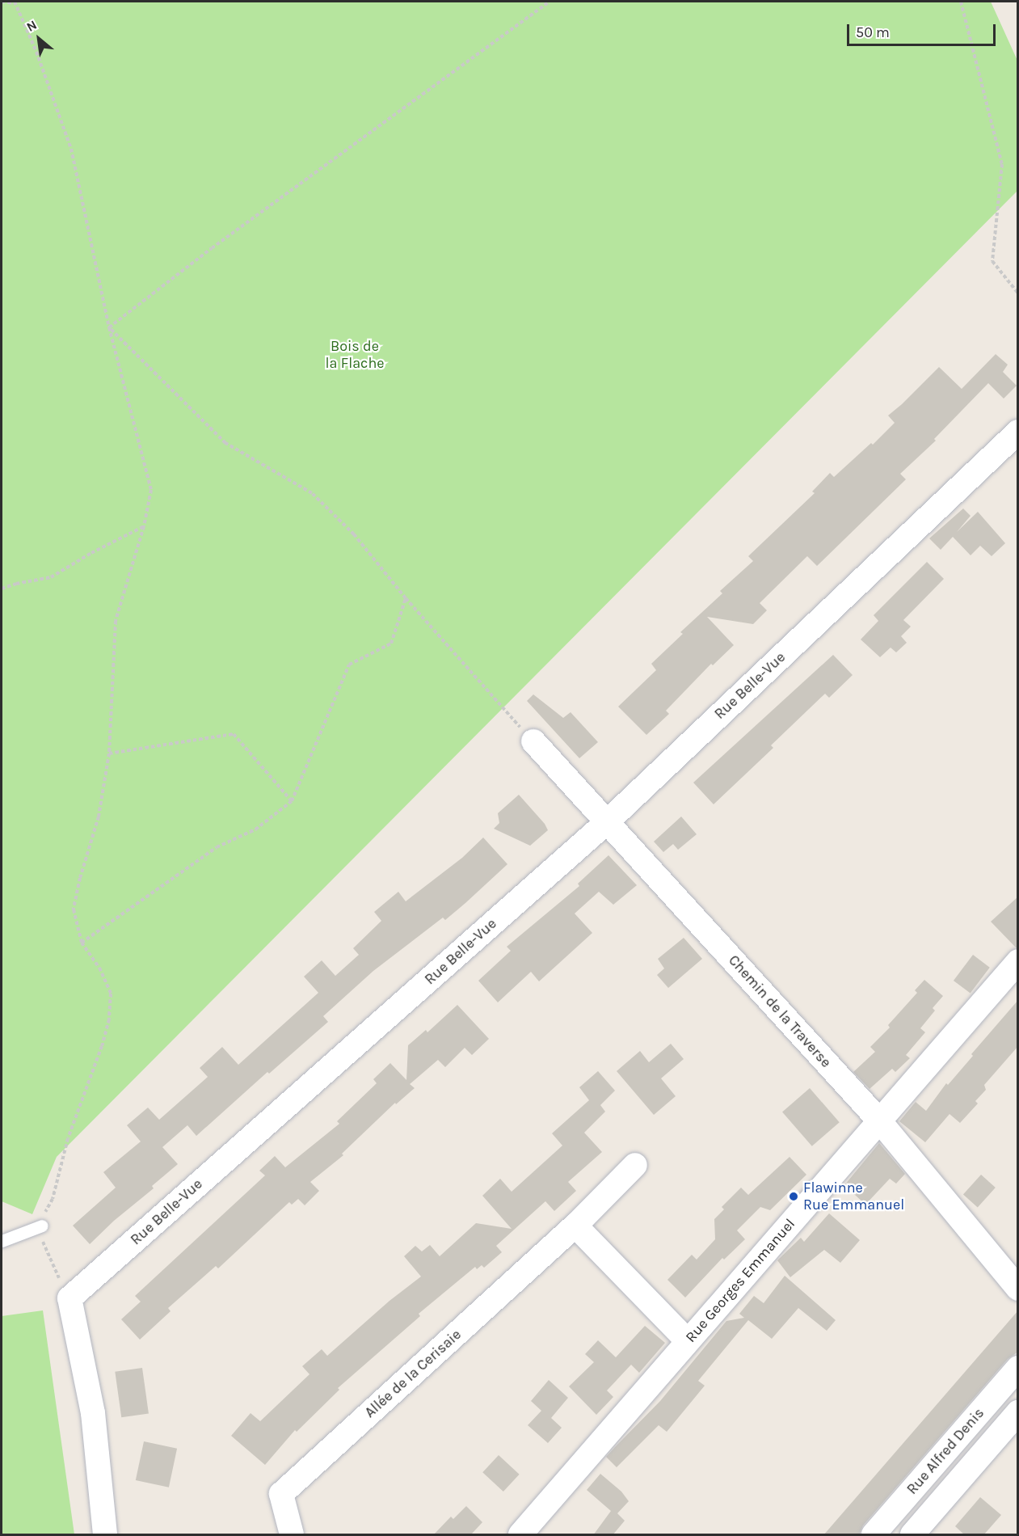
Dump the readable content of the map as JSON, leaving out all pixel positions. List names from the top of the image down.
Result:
{
  "streets": {
    "street": [
      "Rue Belle-Vue",
      "Chemin de la Traverse",
      "Rue Georges Emmanuel",
      "Allée de la Cerisaie",
      "Rue Alfred Denis"
    ]
  },
  "crossings": [
    ["Rue Belle-Vue", "Chemin de la Traverse"],
    ["Chemin de la Traverse", "Rue Georges Emmanuel"]
  ],
  "parks": ["Bois de la Flache"],
  "places": ["Flawinne Rue Emmanuel"],
  "scale_bar": "50 m",
  "north": "top left"
}
